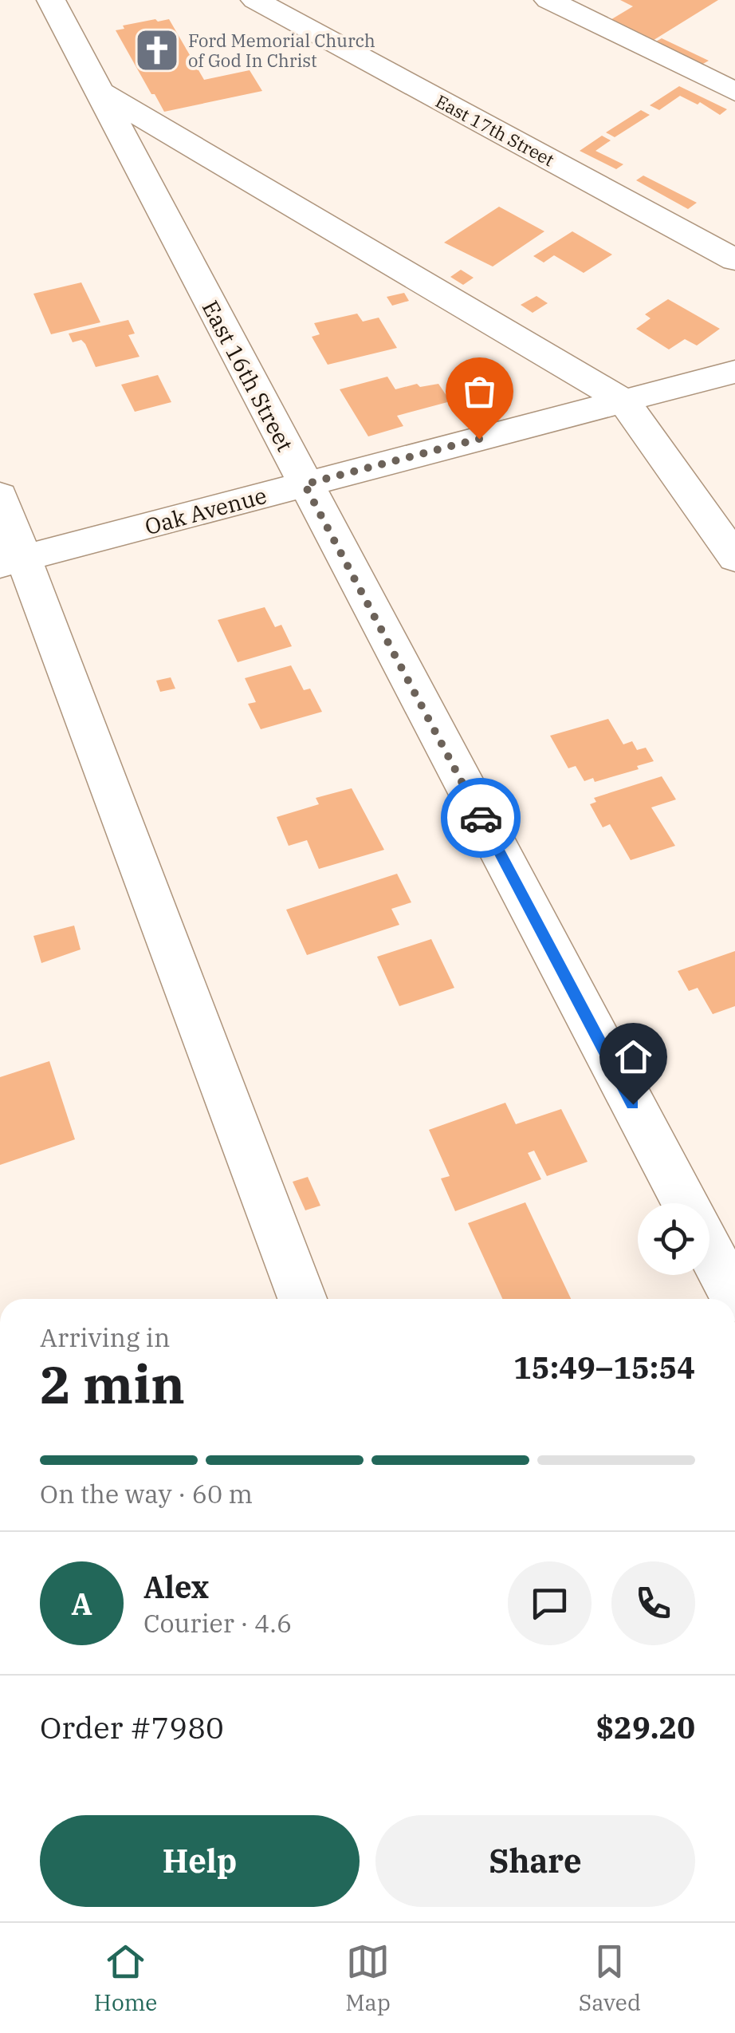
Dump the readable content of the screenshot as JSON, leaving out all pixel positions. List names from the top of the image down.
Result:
{
  "streets": {
    "street": ["East 17th Street", "East 16th Street", "Oak Avenue"]
  },
  "crossings": [
    ["East 16th Street", "Oak Avenue"]
  ],
  "places": {
    "church": ["Ford Memorial Church of God In Christ"]
  },
  "page": {
    "heading": ["2 min", "Arriving in", "15:49–15:54"],
    "panel": [
      "Alex",
      "Courier · 4.6",
      "Order #7980",
      "$29.20"
    ],
    "bar": "On the way · 60 m",
    "round": "A",
    "buttons": ["Help", "Share"],
    "tabs": ["Home", "Map", "Saved"]
  }
}
